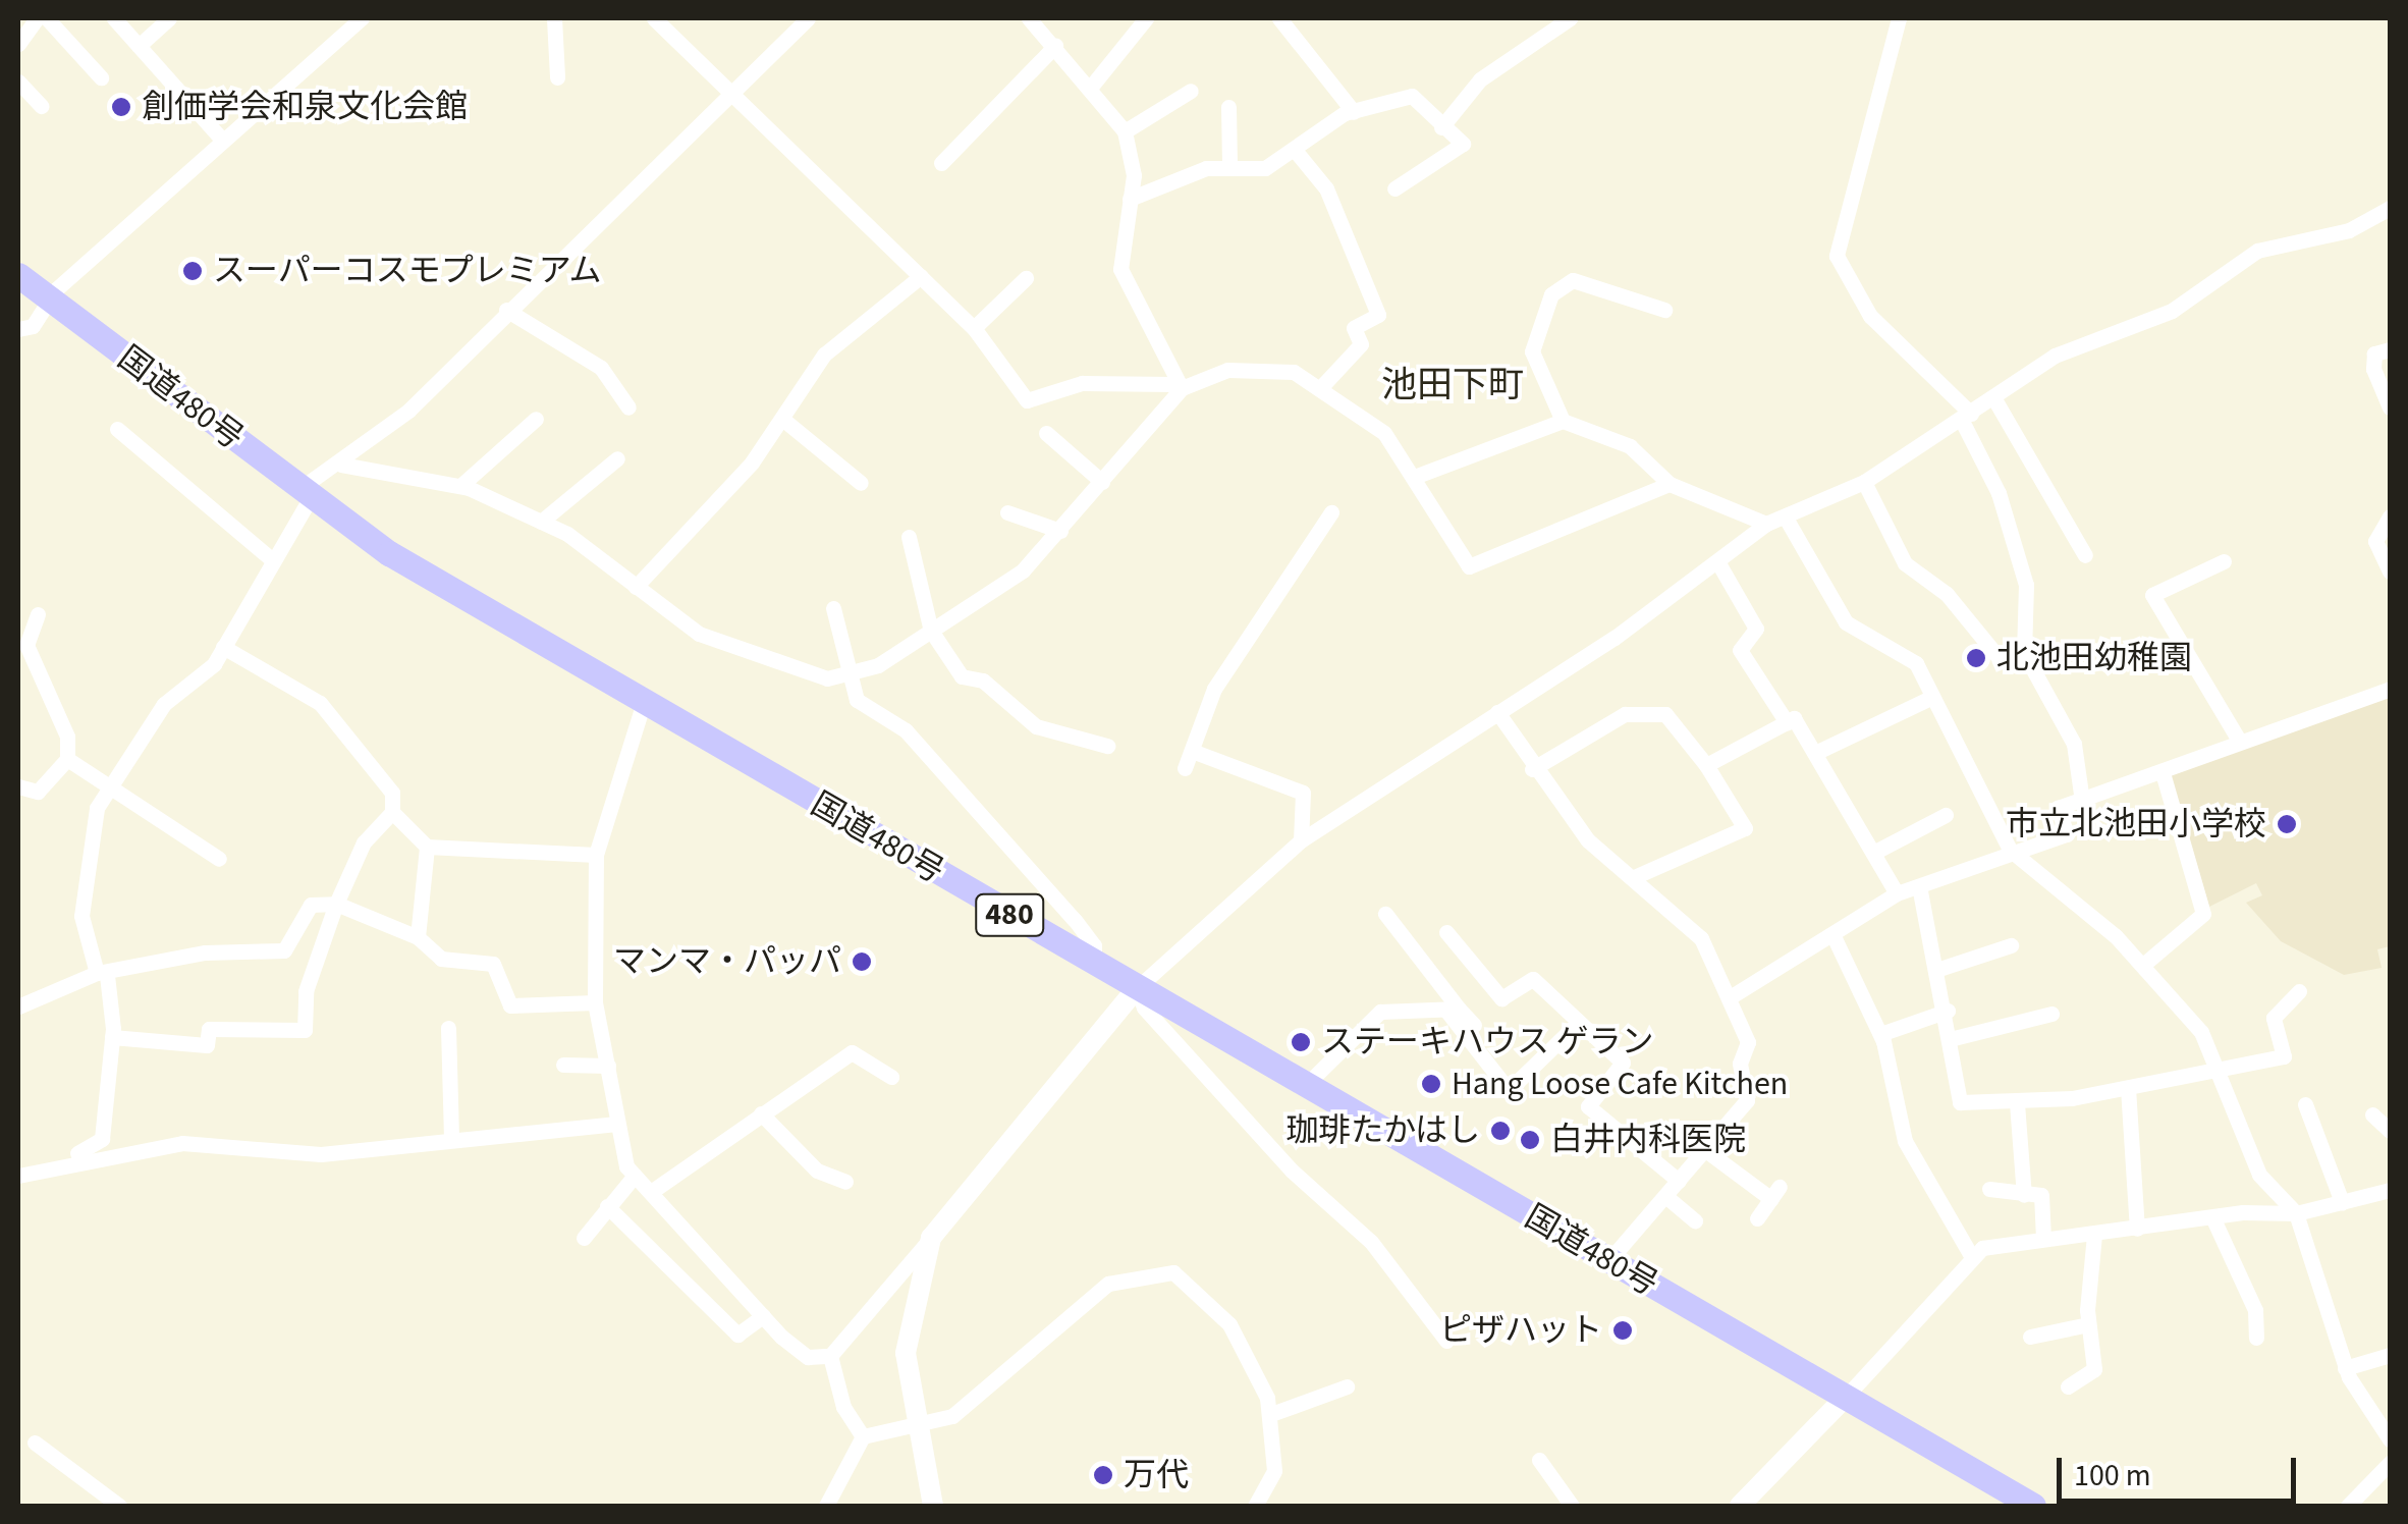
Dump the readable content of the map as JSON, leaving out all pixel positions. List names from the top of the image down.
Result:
{
  "streets": {
    "highway": ["国道480号", "480"]
  },
  "districts": ["池田下町"],
  "places": [
    "創価学会和泉文化会館",
    "スーパーコスモプレミアム",
    "北池田幼稚園",
    "市立北池田小学校",
    "マンマ・パッパ",
    "ステーキハウス ゲラン",
    "Hang Loose Cafe Kitchen",
    "珈琲たかはし",
    "白井内科医院",
    "ピザハット",
    "万代"
  ],
  "scale_bar": "100 m"
}
